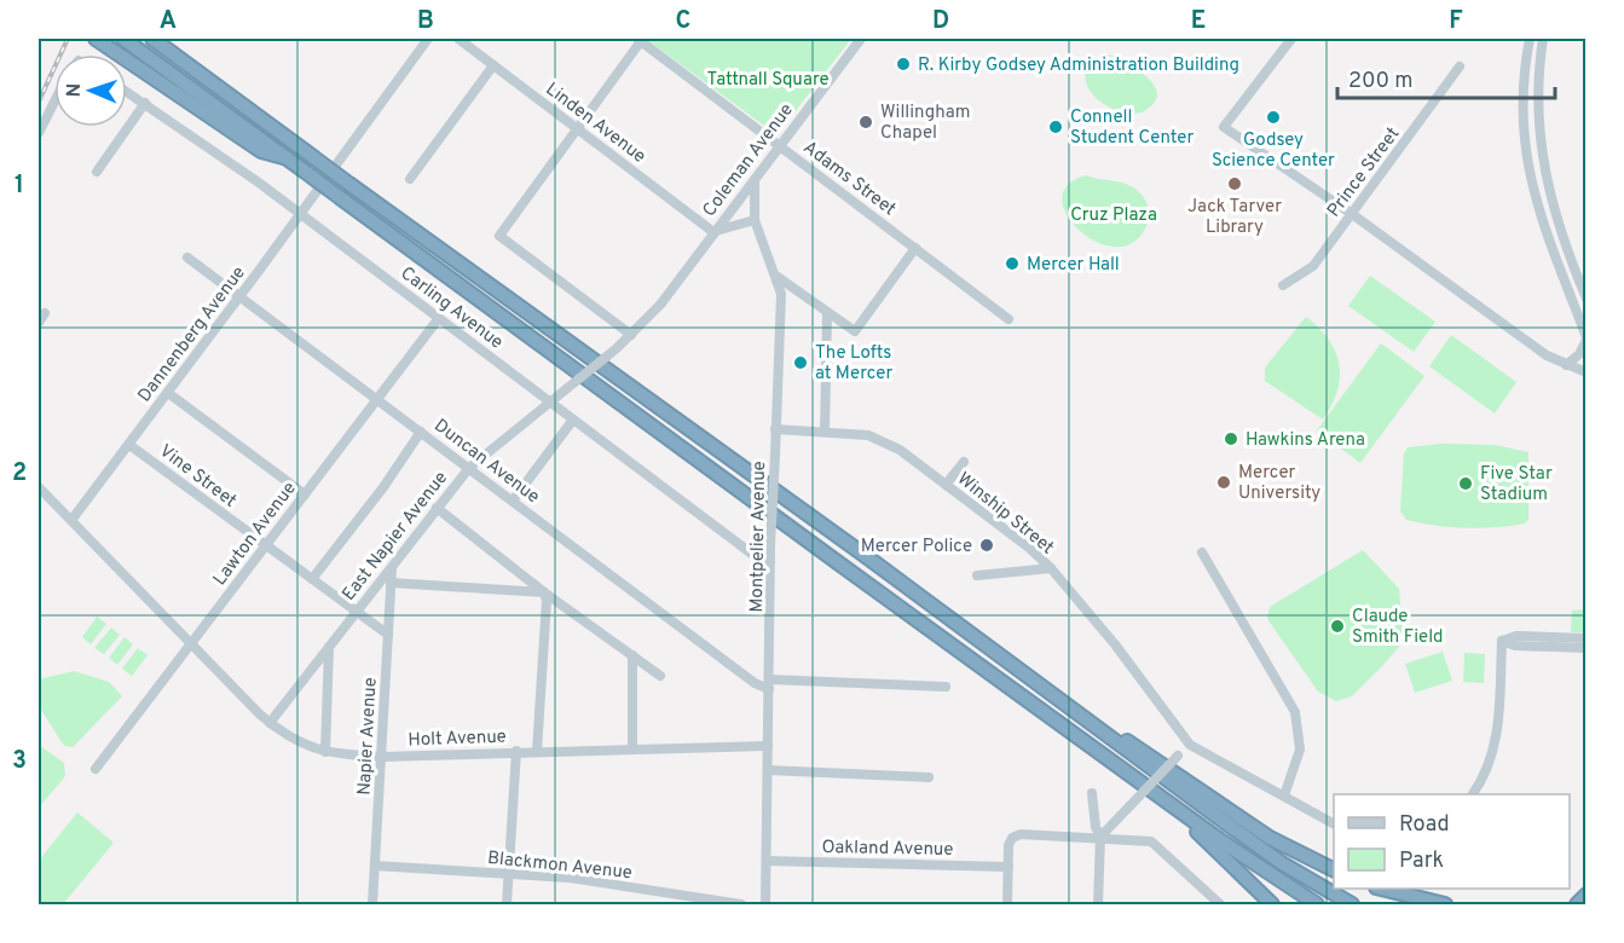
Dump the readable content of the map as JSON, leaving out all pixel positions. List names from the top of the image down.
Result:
{
  "streets": {
    "street": [
      "Linden Avenue",
      "Coleman Avenue",
      "Prince Street",
      "Adams Street",
      "Carling Avenue",
      "Dannenberg Avenue",
      "Duncan Avenue",
      "Vine Street",
      "Winship Street",
      "Lawton Avenue",
      "East Napier Avenue",
      "Montpelier Avenue",
      "Napier Avenue",
      "Holt Avenue",
      "Oakland Avenue",
      "Blackmon Avenue"
    ]
  },
  "crossings": [
    ["Linden Avenue", "Coleman Avenue"],
    ["Coleman Avenue", "Adams Street"],
    ["Coleman Avenue", "East Napier Avenue"],
    ["Coleman Avenue", "Montpelier Avenue"],
    ["Carling Avenue", "Dannenberg Avenue"],
    ["Carling Avenue", "Lawton Avenue"],
    ["Carling Avenue", "East Napier Avenue"],
    ["Carling Avenue", "Montpelier Avenue"],
    ["Dannenberg Avenue", "Duncan Avenue"],
    ["Dannenberg Avenue", "Vine Street"],
    ["Dannenberg Avenue", "Holt Avenue"],
    ["Duncan Avenue", "Lawton Avenue"],
    ["Duncan Avenue", "East Napier Avenue"],
    ["Duncan Avenue", "Montpelier Avenue"],
    ["Vine Street", "Lawton Avenue"],
    ["Vine Street", "East Napier Avenue"],
    ["Vine Street", "Napier Avenue"],
    ["Winship Street", "Montpelier Avenue"],
    ["Lawton Avenue", "Holt Avenue"],
    ["East Napier Avenue", "Napier Avenue"],
    ["East Napier Avenue", "Holt Avenue"],
    ["Montpelier Avenue", "Holt Avenue"],
    ["Montpelier Avenue", "Oakland Avenue"],
    ["Napier Avenue", "Holt Avenue"],
    ["Napier Avenue", "Blackmon Avenue"]
  ],
  "parks": ["Tattnall Square", "Cruz Plaza"],
  "places": [
    "R. Kirby Godsey Administration Building",
    "Godsey Science Center",
    "Willingham Chapel",
    "Connell Student Center",
    "Jack Tarver Library",
    "Mercer Hall",
    "The Lofts at Mercer",
    "Hawkins Arena",
    "Mercer University",
    "Five Star Stadium",
    "Mercer Police",
    "Claude Smith Field"
  ],
  "legend": ["Road", "Park"],
  "scale_bar": "200 m",
  "north": "left",
  "grid": {
    "columns": [
      "A",
      "B",
      "C",
      "D",
      "E",
      "F"
    ],
    "rows": ["1", "2", "3"]
  }
}
